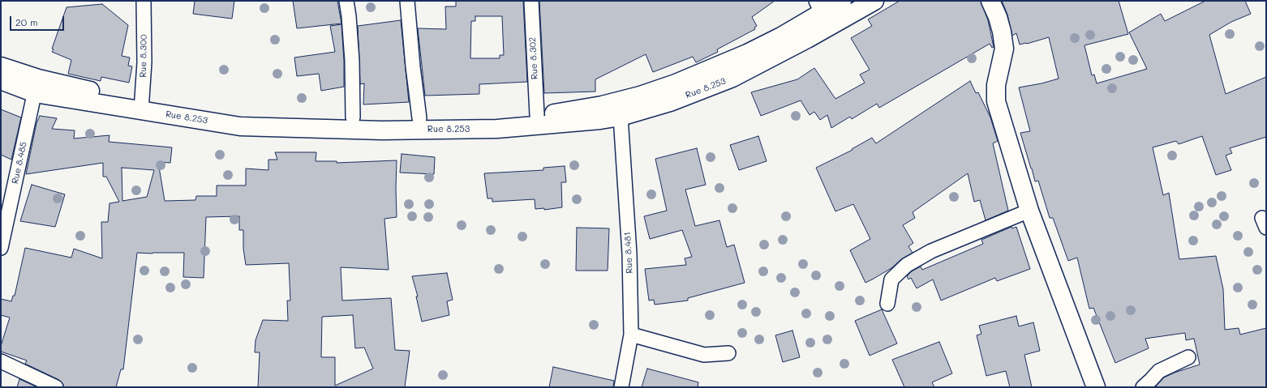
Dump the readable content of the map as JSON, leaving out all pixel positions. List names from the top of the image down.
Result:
{
  "streets": {
    "main road": ["Rue 8.253"],
    "street": [
      "Rue 8.300",
      "Rue 8.302",
      "Rue 8.485",
      "Rue 8.481"
    ]
  },
  "crossings": [
    ["Rue 8.300", "Rue 8.253"],
    ["Rue 8.302", "Rue 8.253"],
    ["Rue 8.253", "Rue 8.485"],
    ["Rue 8.253", "Rue 8.481"]
  ],
  "scale_bar": "20 m"
}
